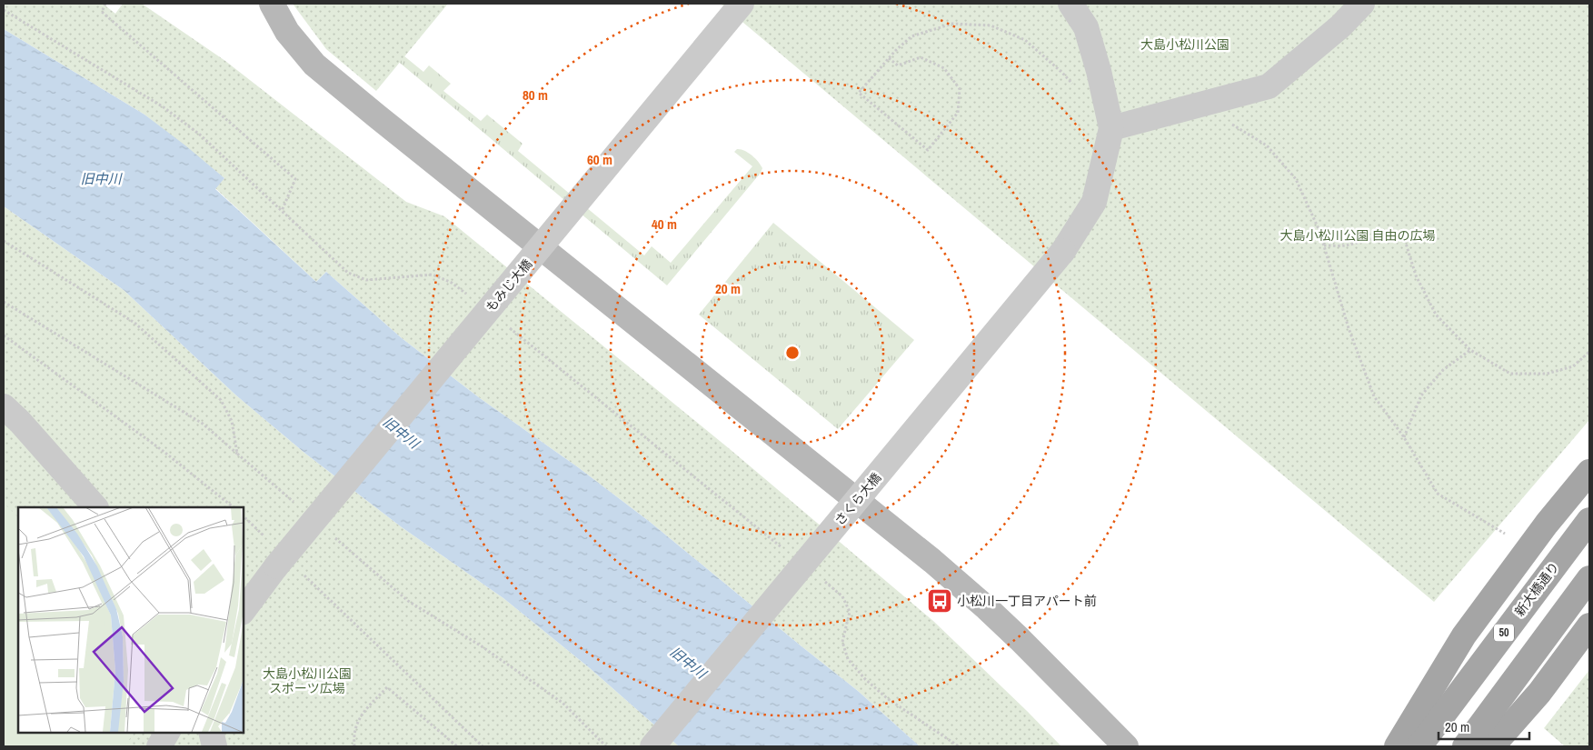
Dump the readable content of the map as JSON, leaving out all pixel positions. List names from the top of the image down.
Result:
{
  "streets": {
    "main road": ["新大橋通り", "50"],
    "street": ["もみじ大橋", "さくら大橋"]
  },
  "water": ["旧中川"],
  "parks": ["大島小松川公園", "大島小松川公園 自由の広場", "大島小松川公園 スポーツ広場"],
  "places": {
    "bus stop": ["小松川一丁目アパート前"]
  },
  "scale_bar": "20 m",
  "rings": [
    "80 m",
    "60 m",
    "40 m",
    "20 m"
  ]
}
